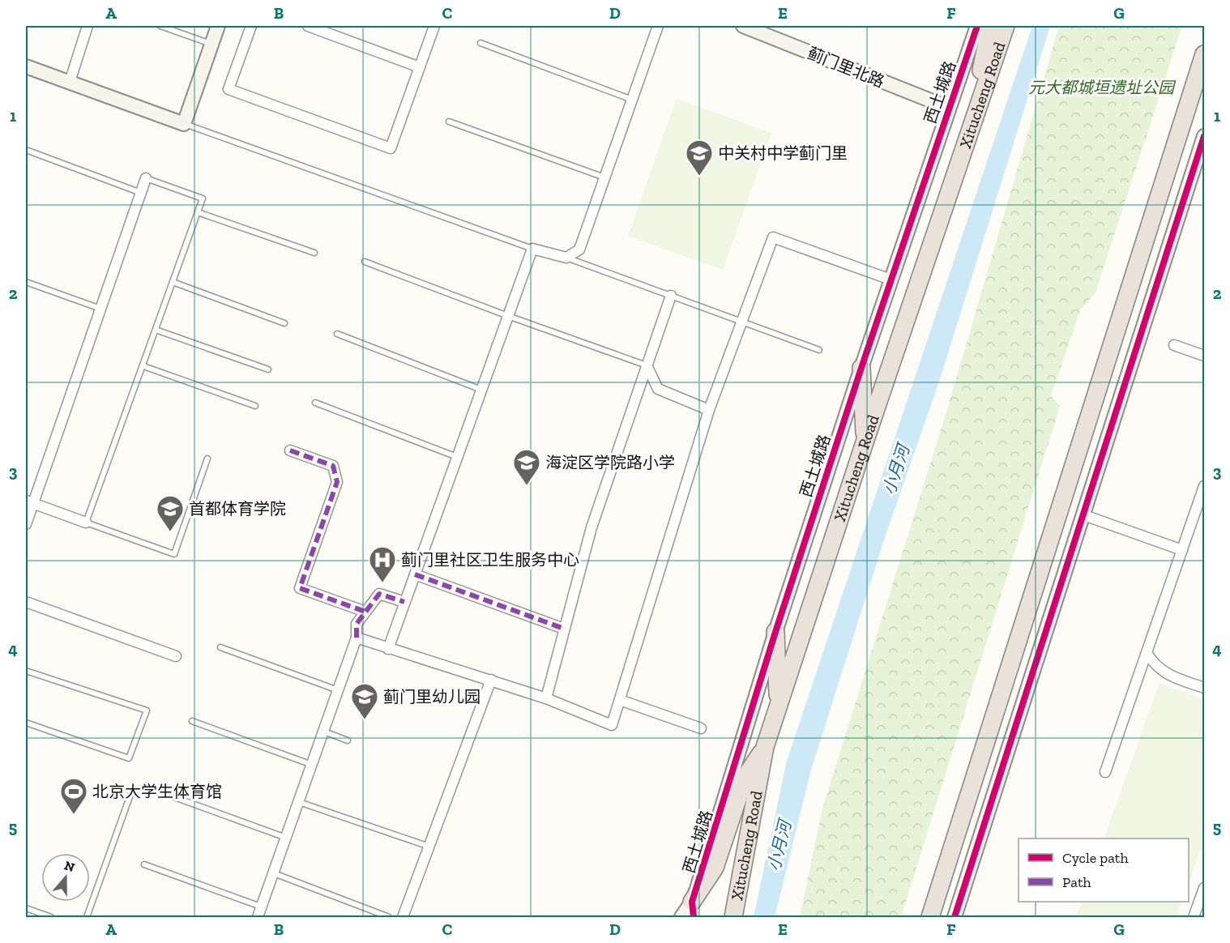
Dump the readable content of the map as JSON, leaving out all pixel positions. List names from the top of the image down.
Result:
{
  "streets": {
    "highway": ["Xitucheng Road"],
    "street": ["蓟门里北路", "西土城路"]
  },
  "crossings": [
    ["蓟门里北路", "西土城路"]
  ],
  "water": ["小月河"],
  "parks": ["元大都城垣遗址公园"],
  "places": {
    "school or university": [
      "中关村中学蓟门里",
      "海淀区学院路小学",
      "首都体育学院",
      "蓟门里幼儿园"
    ],
    "hospital": ["蓟门里社区卫生服务中心"],
    "sports": ["北京大学生体育馆"]
  },
  "legend": ["Cycle path", "Path"],
  "north": "top",
  "grid": {
    "columns": [
      "A",
      "B",
      "C",
      "D",
      "E",
      "F",
      "G"
    ],
    "rows": [
      "1",
      "2",
      "3",
      "4",
      "5"
    ]
  }
}
